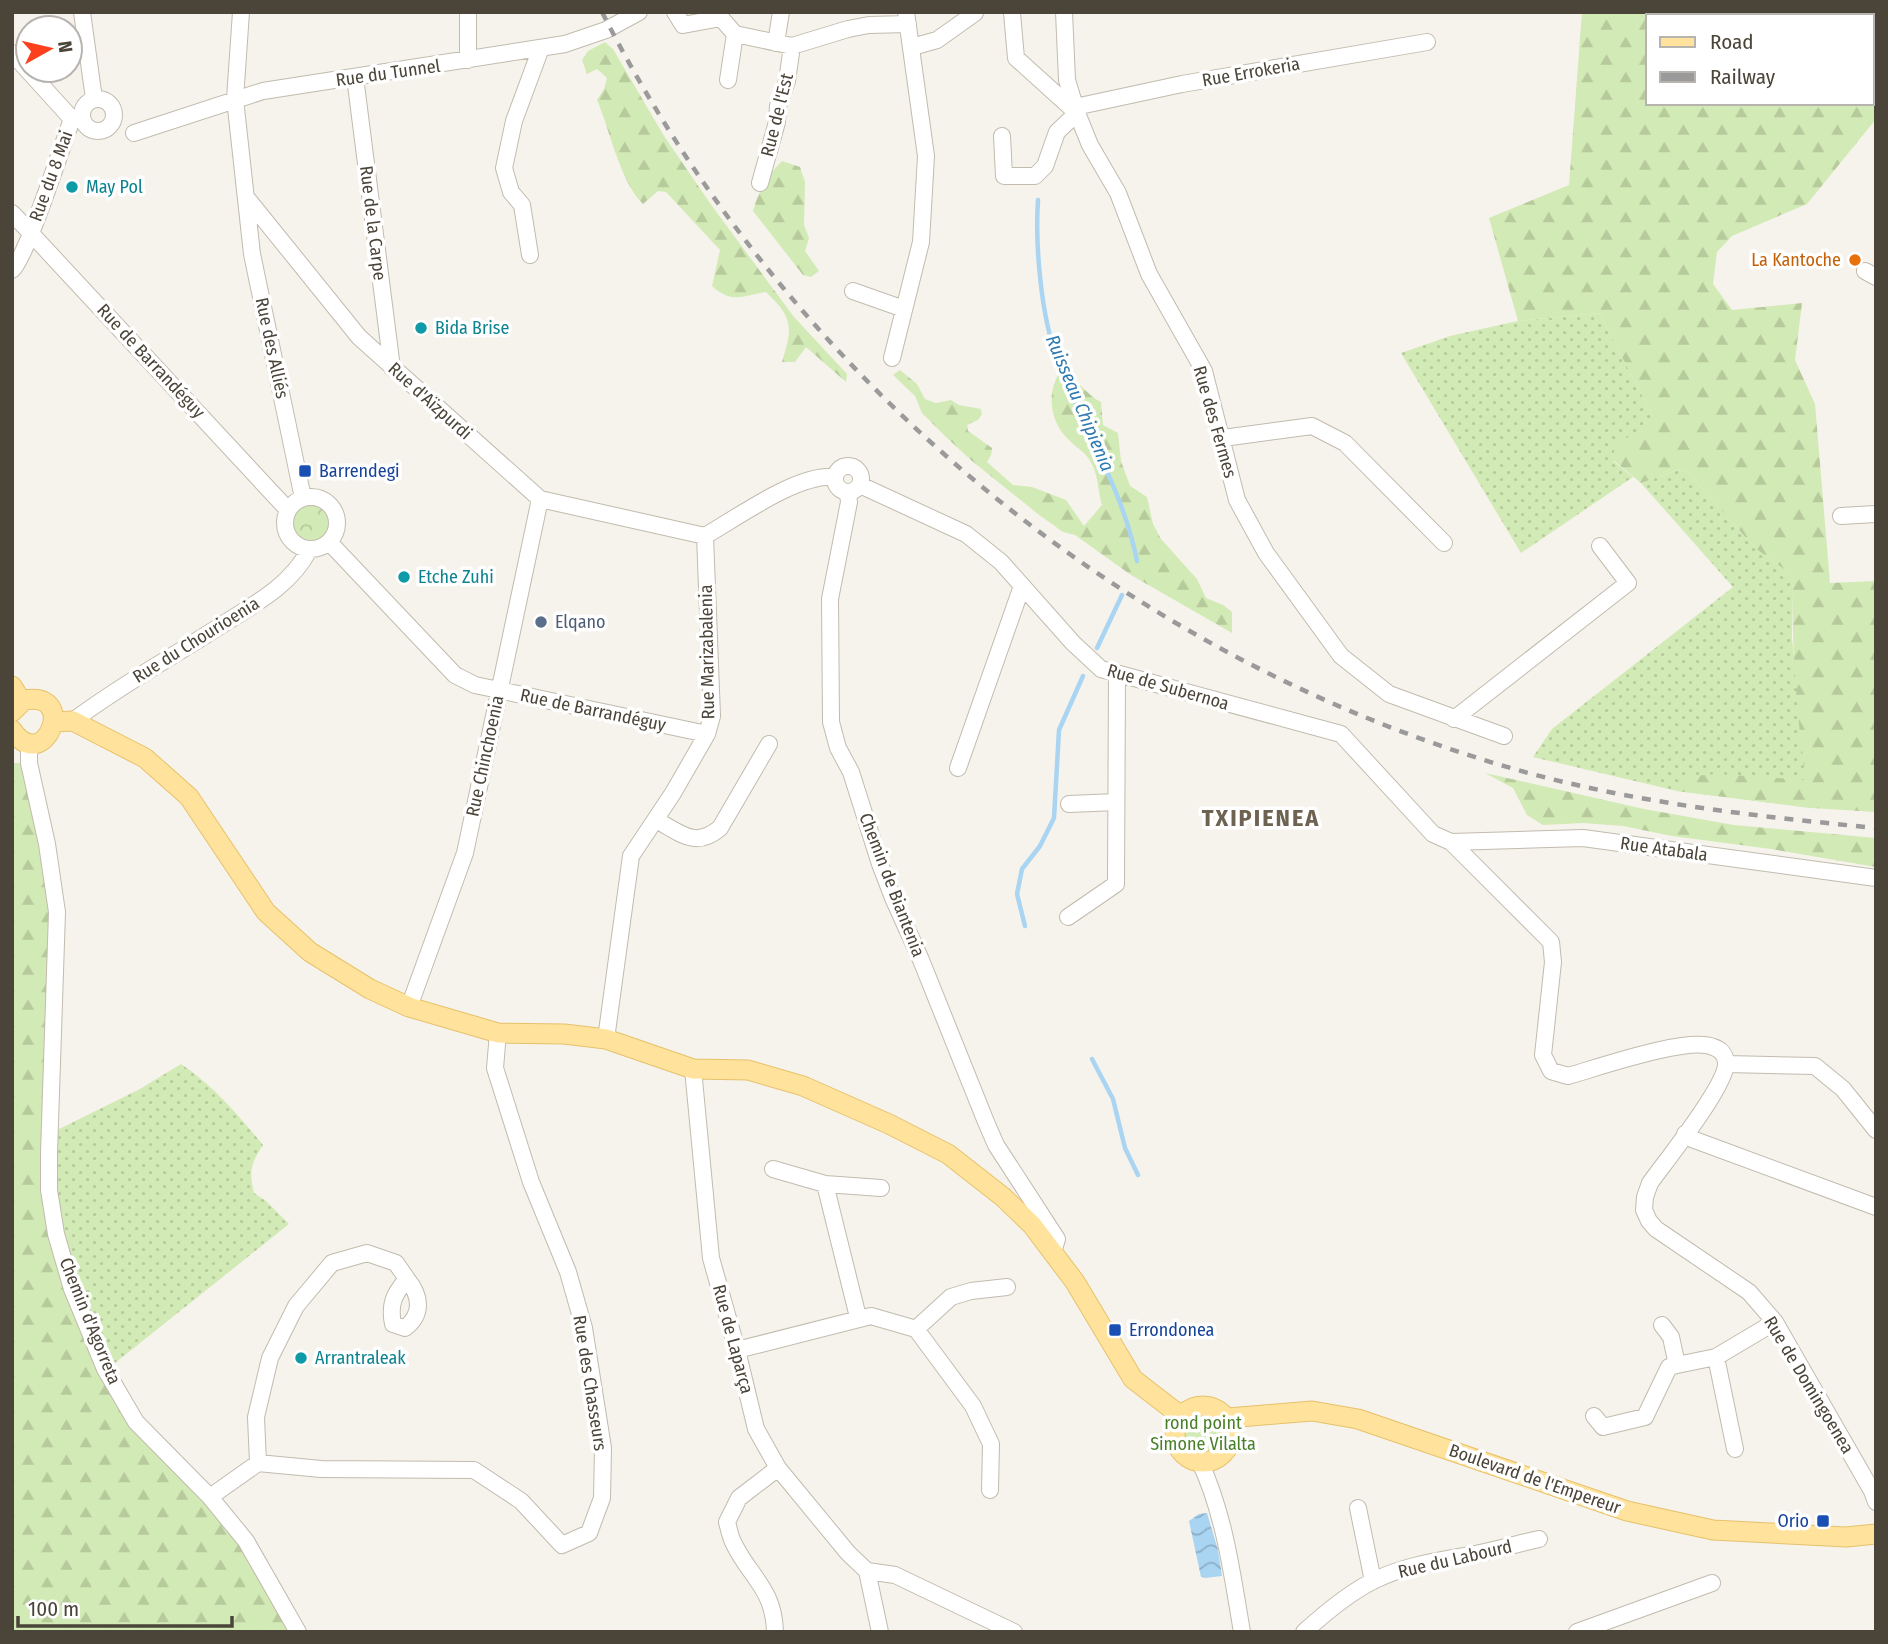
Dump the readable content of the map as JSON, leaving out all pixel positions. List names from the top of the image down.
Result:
{
  "streets": {
    "main road": ["Boulevard de l'Empereur"],
    "street": [
      "Rue Errokeria",
      "Rue du Tunnel",
      "Rue de l'Est",
      "Rue du 8 Mai",
      "Rue de la Carpe",
      "Rue des Alliés",
      "Rue de Barrandéguy",
      "Rue d'Aïzpurdi",
      "Rue des Fermes",
      "Rue du Chourioenia",
      "Rue Marizabalenia",
      "Rue de Subernoa",
      "Rue Chinchoenia",
      "Rue Atabala",
      "Chemin de Biantenia",
      "Chemin d'Agorreta",
      "Rue de Laparça",
      "Rue des Chasseurs",
      "Rue de Domingoenea",
      "Rue du Labourd"
    ]
  },
  "crossings": [
    ["Rue Errokeria", "Rue des Fermes"],
    ["Rue du Tunnel", "Rue du 8 Mai"],
    ["Rue du Tunnel", "Rue de la Carpe"],
    ["Rue du 8 Mai", "Rue de Barrandéguy"],
    ["Rue de la Carpe", "Rue d'Aïzpurdi"],
    ["Rue des Alliés", "Rue de Barrandéguy"],
    ["Rue des Alliés", "Rue d'Aïzpurdi"],
    ["Rue des Alliés", "Rue du Chourioenia"],
    ["Rue de Barrandéguy", "Rue du Chourioenia"],
    ["Rue de Barrandéguy", "Rue Marizabalenia"],
    ["Rue de Barrandéguy", "Rue Chinchoenia"],
    ["Rue d'Aïzpurdi", "Rue Marizabalenia"],
    ["Rue d'Aïzpurdi", "Rue Chinchoenia"],
    ["Rue de Subernoa", "Rue Atabala"],
    ["Rue de Subernoa", "Chemin de Biantenia"]
  ],
  "districts": ["TXIPIENEA"],
  "water": ["Ruisseau Chipienia"],
  "parks": ["rond point Simone Vilalta"],
  "places": {
    "other": [
      "May Pol",
      "La Kantoche",
      "Bida Brise",
      "Etche Zuhi",
      "Elqano",
      "Arrantraleak"
    ],
    "transit": ["Barrendegi", "Errondonea", "Orio"]
  },
  "legend": ["Road", "Railway"],
  "scale_bar": "100 m",
  "north": "right"
}
